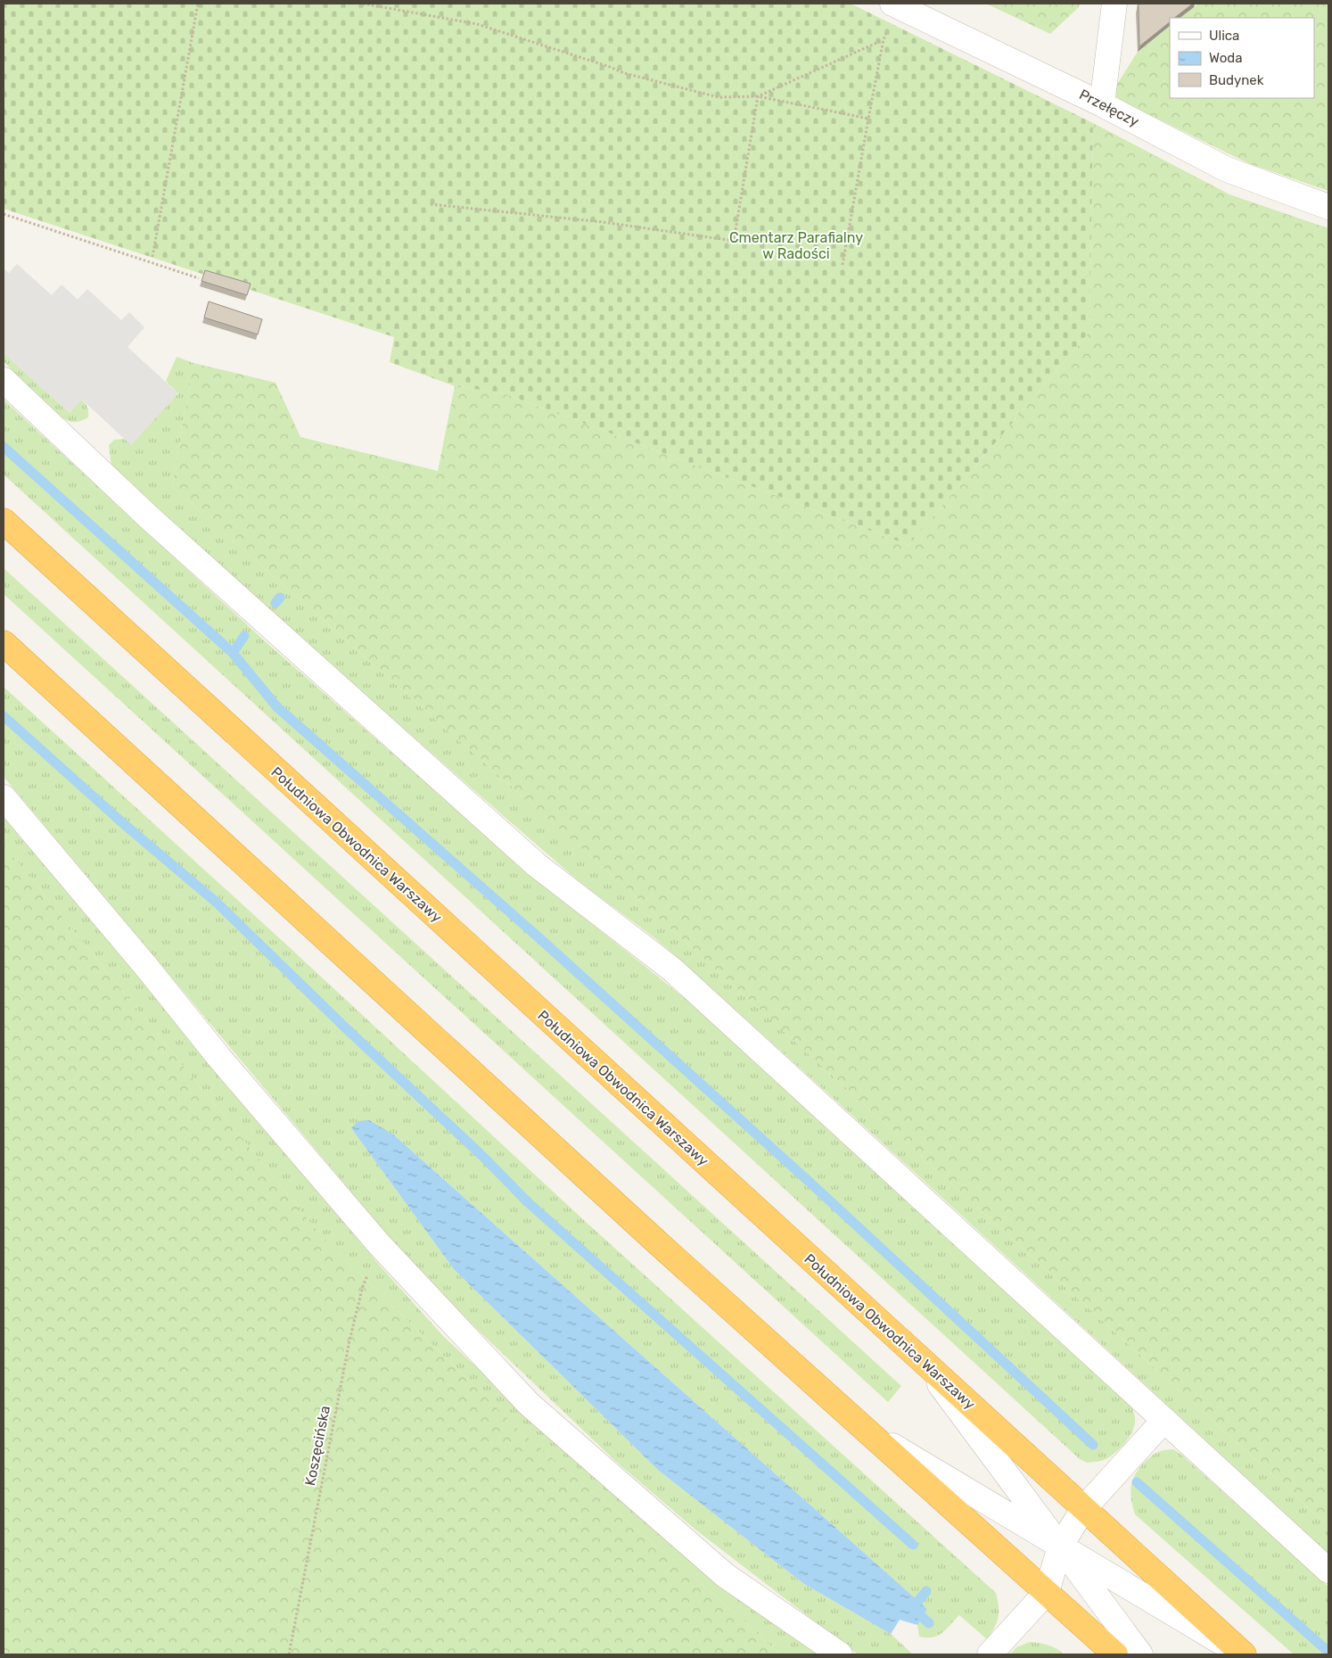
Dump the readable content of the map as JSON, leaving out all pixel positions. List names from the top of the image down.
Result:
{
  "streets": {
    "highway": ["Południowa Obwodnica Warszawy"],
    "street": ["Przełęczy"],
    "path": ["Koszęcińska"]
  },
  "parks": ["Cmentarz Parafialny w Radości"],
  "legend": ["Ulica", "Woda", "Budynek"]
}
